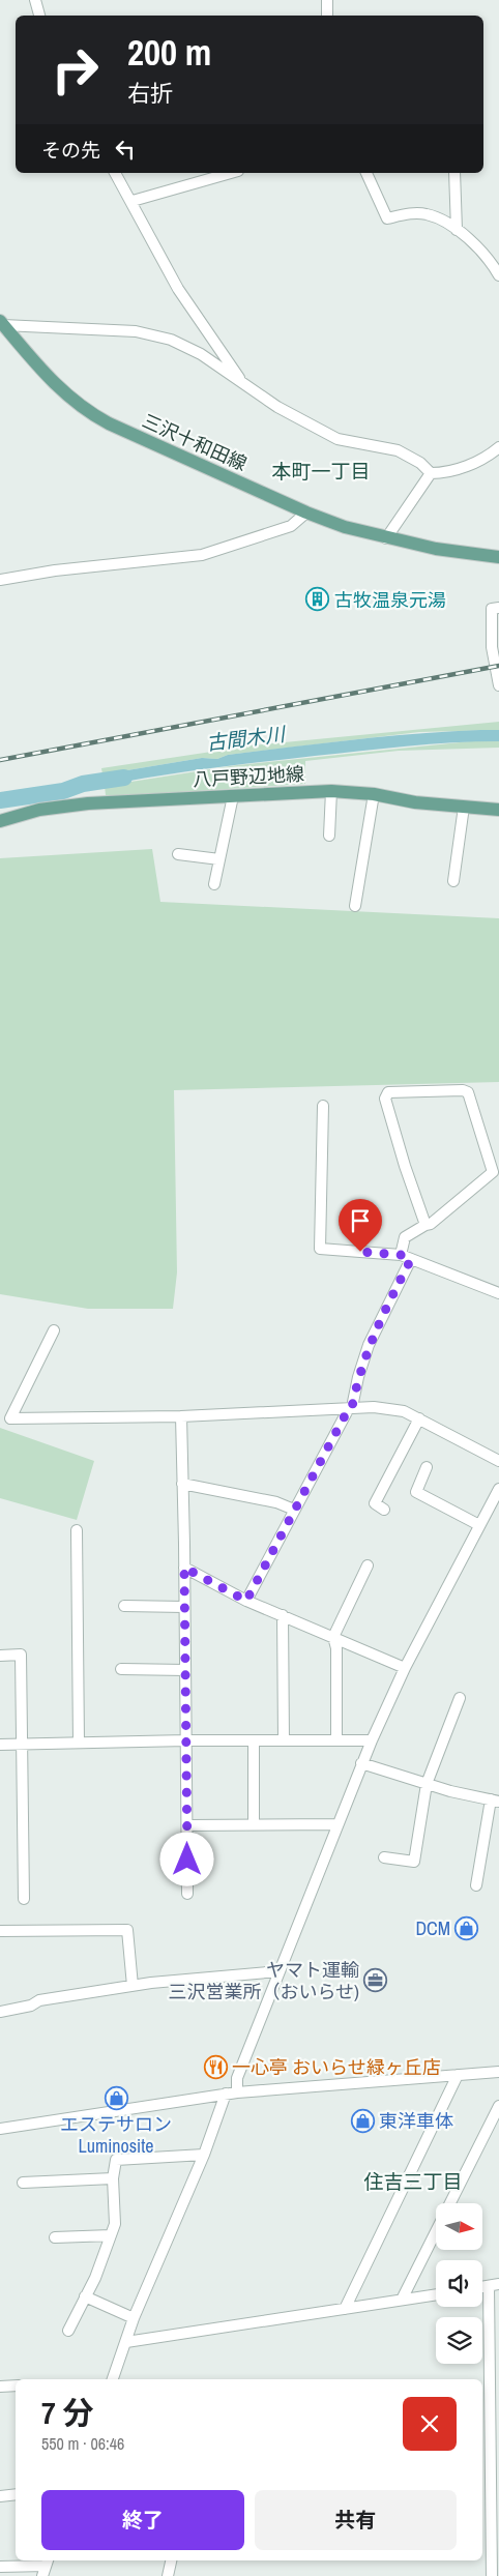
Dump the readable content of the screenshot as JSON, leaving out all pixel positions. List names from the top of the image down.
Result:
{
  "streets": {
    "main road": ["三沢十和田線", "八戸野辺地線"]
  },
  "districts": ["本町一丁目", "住吉三丁目"],
  "water": ["古間木川"],
  "places": {
    "building": ["古牧温泉元湯"],
    "shop": ["DCM", "エステサロン Luminosite", "東洋車体"],
    "office": ["ヤマト運輸 三沢営業所（おいらせ)"],
    "restaurant": ["一心亭 おいらせ緑ヶ丘店"]
  },
  "north": "right",
  "page": {
    "turn": ["200 m", "右折"],
    "then": "その先",
    "heading": ["7 分", "550 m · 06:46"],
    "buttons": ["終了", "共有"]
  }
}
